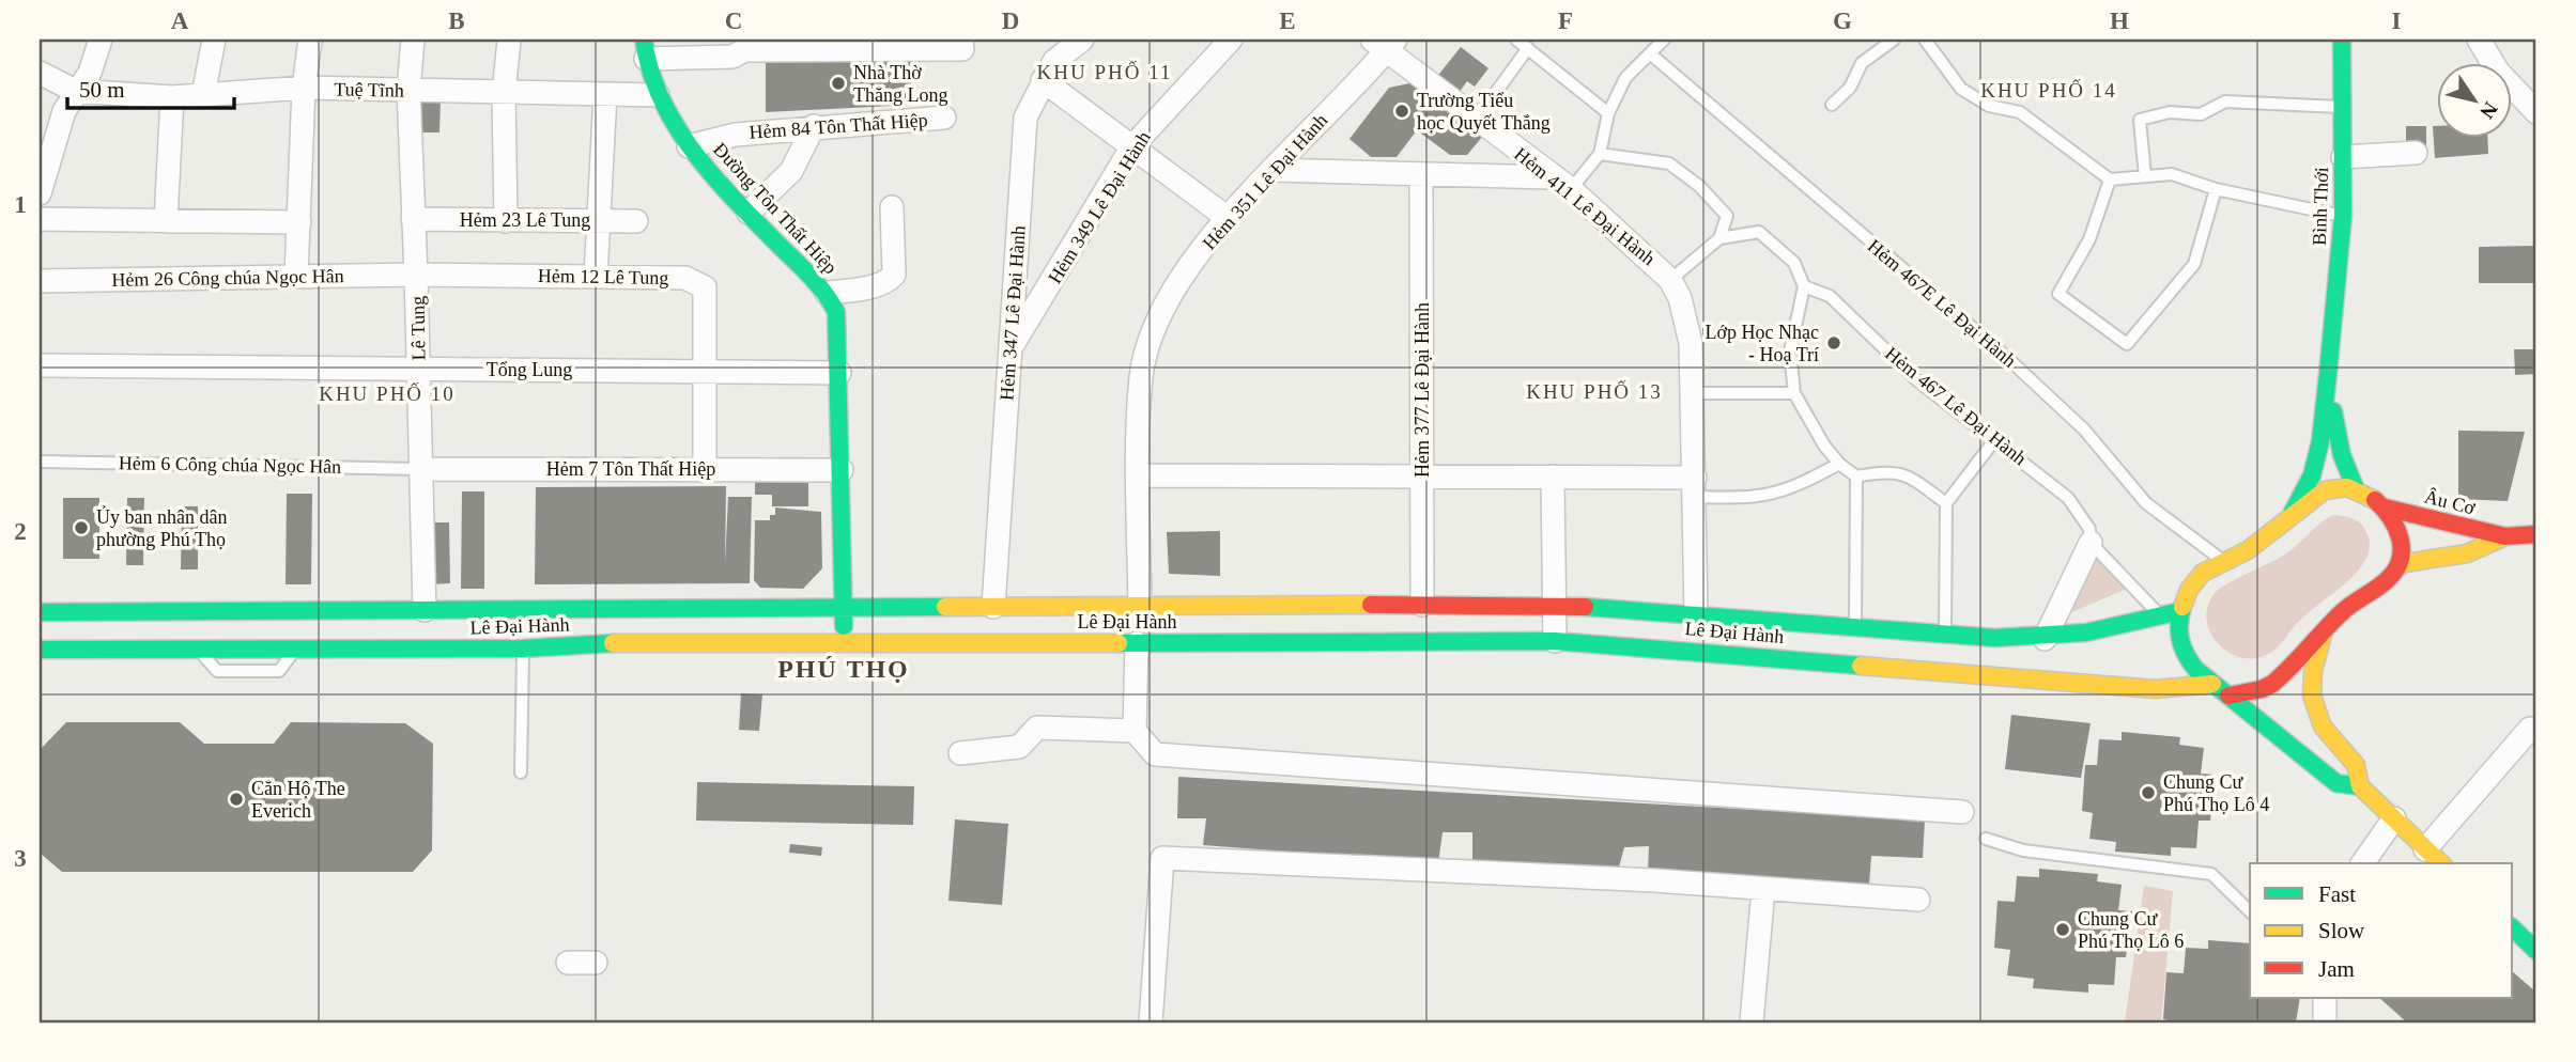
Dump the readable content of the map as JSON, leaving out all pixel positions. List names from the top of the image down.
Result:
{
  "streets": {
    "main road": [
      "Bình Thới",
      "Đường Tôn Thất Hiệp",
      "Âu Cơ",
      "Lê Đại Hành"
    ],
    "street": [
      "Tuệ Tĩnh",
      "Hẻm 84 Tôn Thất Hiệp",
      "Hẻm 351 Lê Đại Hành",
      "Hẻm 411 Lê Đại Hành",
      "Hẻm 349 Lê Đại Hành",
      "Hẻm 23 Lê Tung",
      "Hẻm 12 Lê Tung",
      "Hẻm 26 Công chúa Ngọc Hân",
      "Hẻm 347 Lê Đại Hành",
      "Lê Tung",
      "Tổng Lung",
      "Hẻm 377 Lê Đại Hành",
      "Hẻm 7 Tôn Thất Hiệp"
    ],
    "lane": ["Hẻm 467E Lê Đại Hành", "Hẻm 467 Lê Đại Hành", "Hẻm 6 Công chúa Ngọc Hân"]
  },
  "crossings": [
    ["Tuệ Tĩnh", "Đường Tôn Thất Hiệp"],
    ["Tuệ Tĩnh", "Lê Tung"],
    ["Hẻm 84 Tôn Thất Hiệp", "Đường Tôn Thất Hiệp"],
    ["Hẻm 351 Lê Đại Hành", "Hẻm 411 Lê Đại Hành"],
    ["Hẻm 351 Lê Đại Hành", "Lê Đại Hành"],
    ["Hẻm 411 Lê Đại Hành", "Lê Đại Hành"],
    ["Hẻm 349 Lê Đại Hành", "Hẻm 347 Lê Đại Hành"],
    ["Đường Tôn Thất Hiệp", "Tổng Lung"],
    ["Đường Tôn Thất Hiệp", "Hẻm 7 Tôn Thất Hiệp"],
    ["Đường Tôn Thất Hiệp", "Lê Đại Hành"],
    ["Hẻm 23 Lê Tung", "Lê Tung"],
    ["Hẻm 12 Lê Tung", "Hẻm 26 Công chúa Ngọc Hân"],
    ["Hẻm 12 Lê Tung", "Lê Tung"],
    ["Hẻm 12 Lê Tung", "Tổng Lung"],
    ["Hẻm 26 Công chúa Ngọc Hân", "Lê Tung"],
    ["Hẻm 347 Lê Đại Hành", "Lê Đại Hành"],
    ["Lê Tung", "Tổng Lung"],
    ["Lê Tung", "Hẻm 6 Công chúa Ngọc Hân"],
    ["Lê Tung", "Hẻm 7 Tôn Thất Hiệp"],
    ["Lê Tung", "Lê Đại Hành"],
    ["Hẻm 377 Lê Đại Hành", "Lê Đại Hành"],
    ["Hẻm 467 Lê Đại Hành", "Lê Đại Hành"],
    ["Hẻm 6 Công chúa Ngọc Hân", "Hẻm 7 Tôn Thất Hiệp"]
  ],
  "districts": [
    "KHU PHỐ 11",
    "KHU PHỐ 14",
    "KHU PHỐ 13",
    "KHU PHỐ 10",
    "PHÚ THỌ"
  ],
  "places": [
    "Nhà Thờ Thăng Long",
    "Trường Tiểu học Quyết Thắng",
    "Lớp Học Nhạc - Hoạ Trí",
    "Ủy ban nhân dân phường Phú Thọ",
    "Chung Cư Phú Thọ Lô 4",
    "Căn Hộ The Everich",
    "Chung Cư Phú Thọ Lô 6"
  ],
  "legend": ["Fast", "Slow", "Jam"],
  "scale_bar": "50 m",
  "north": "bottom right",
  "grid": {
    "columns": [
      "A",
      "B",
      "C",
      "D",
      "E",
      "F",
      "G",
      "H",
      "I"
    ],
    "rows": ["1", "2", "3"]
  }
}
